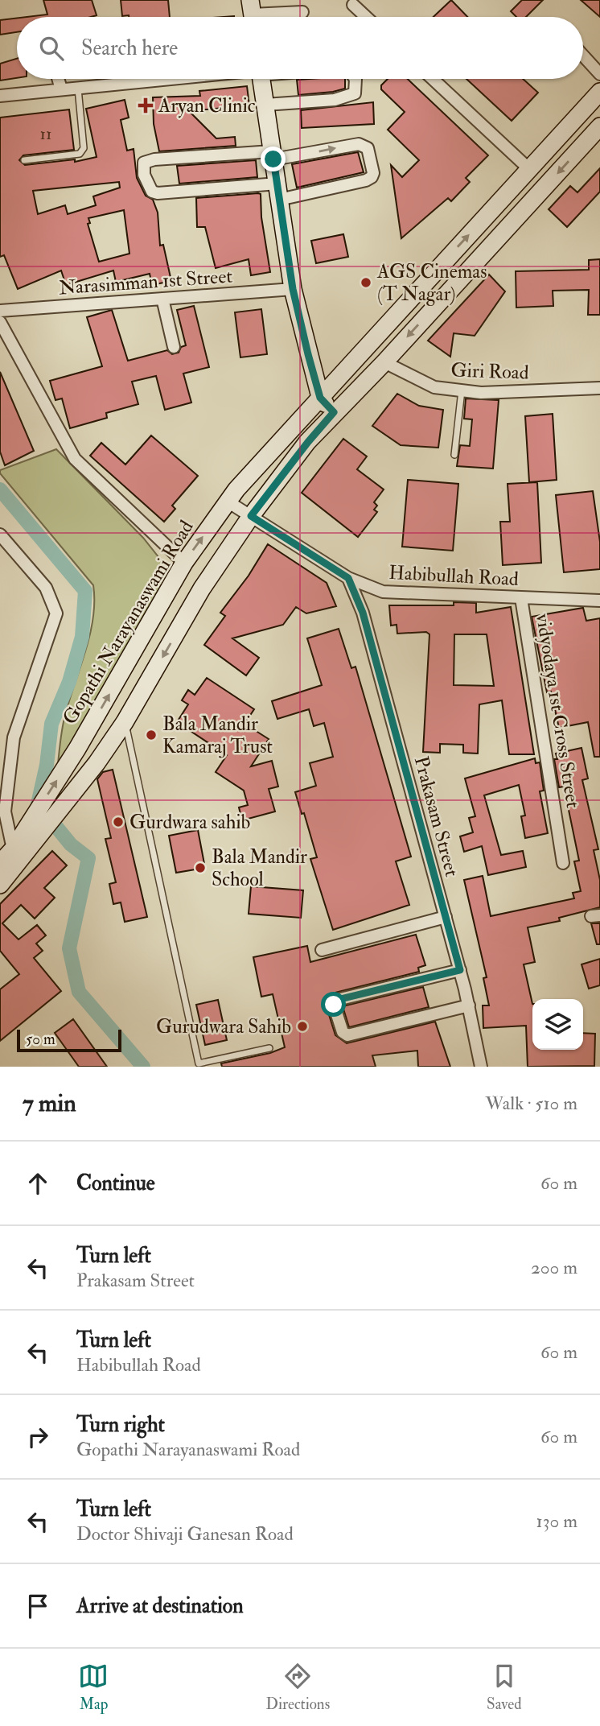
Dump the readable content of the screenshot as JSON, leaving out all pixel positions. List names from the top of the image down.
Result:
{
  "streets": {
    "main road": ["Gopathi Narayanaswami Road"],
    "street": [
      "Narasimman 1st Street",
      "Giri Road",
      "Habibullah Road",
      "vidyodaya 1st Cross Street",
      "Prakasam Street"
    ]
  },
  "crossings": [
    ["Habibullah Road", "Gopathi Narayanaswami Road"],
    ["Habibullah Road", "vidyodaya 1st Cross Street"],
    ["Habibullah Road", "Prakasam Street"]
  ],
  "places": {
    "health": ["Aryan Clinic"],
    "other": [
      "AGS Cinemas (T Nagar)",
      "Bala Mandir Kamaraj Trust",
      "Gurdwara sahib",
      "Bala Mandir School",
      "Gurudwara Sahib"
    ]
  },
  "house_numbers": ["11"],
  "scale_bar": "50 m",
  "page": {
    "search": "Search here",
    "scale": "50 m",
    "heading": ["7 min", "Walk · 510 m"],
    "list": [
      ["Continue", "60 m"],
      ["Turn left", "Prakasam Street", "200 m"],
      ["Turn left", "Habibullah Road", "60 m"],
      ["Turn right", "Gopathi Narayanaswami Road", "60 m"],
      ["Turn left", "Doctor Shivaji Ganesan Road", "130 m"],
      "Arrive at destination"
    ],
    "nav": ["Map", "Directions", "Saved"]
  }
}
